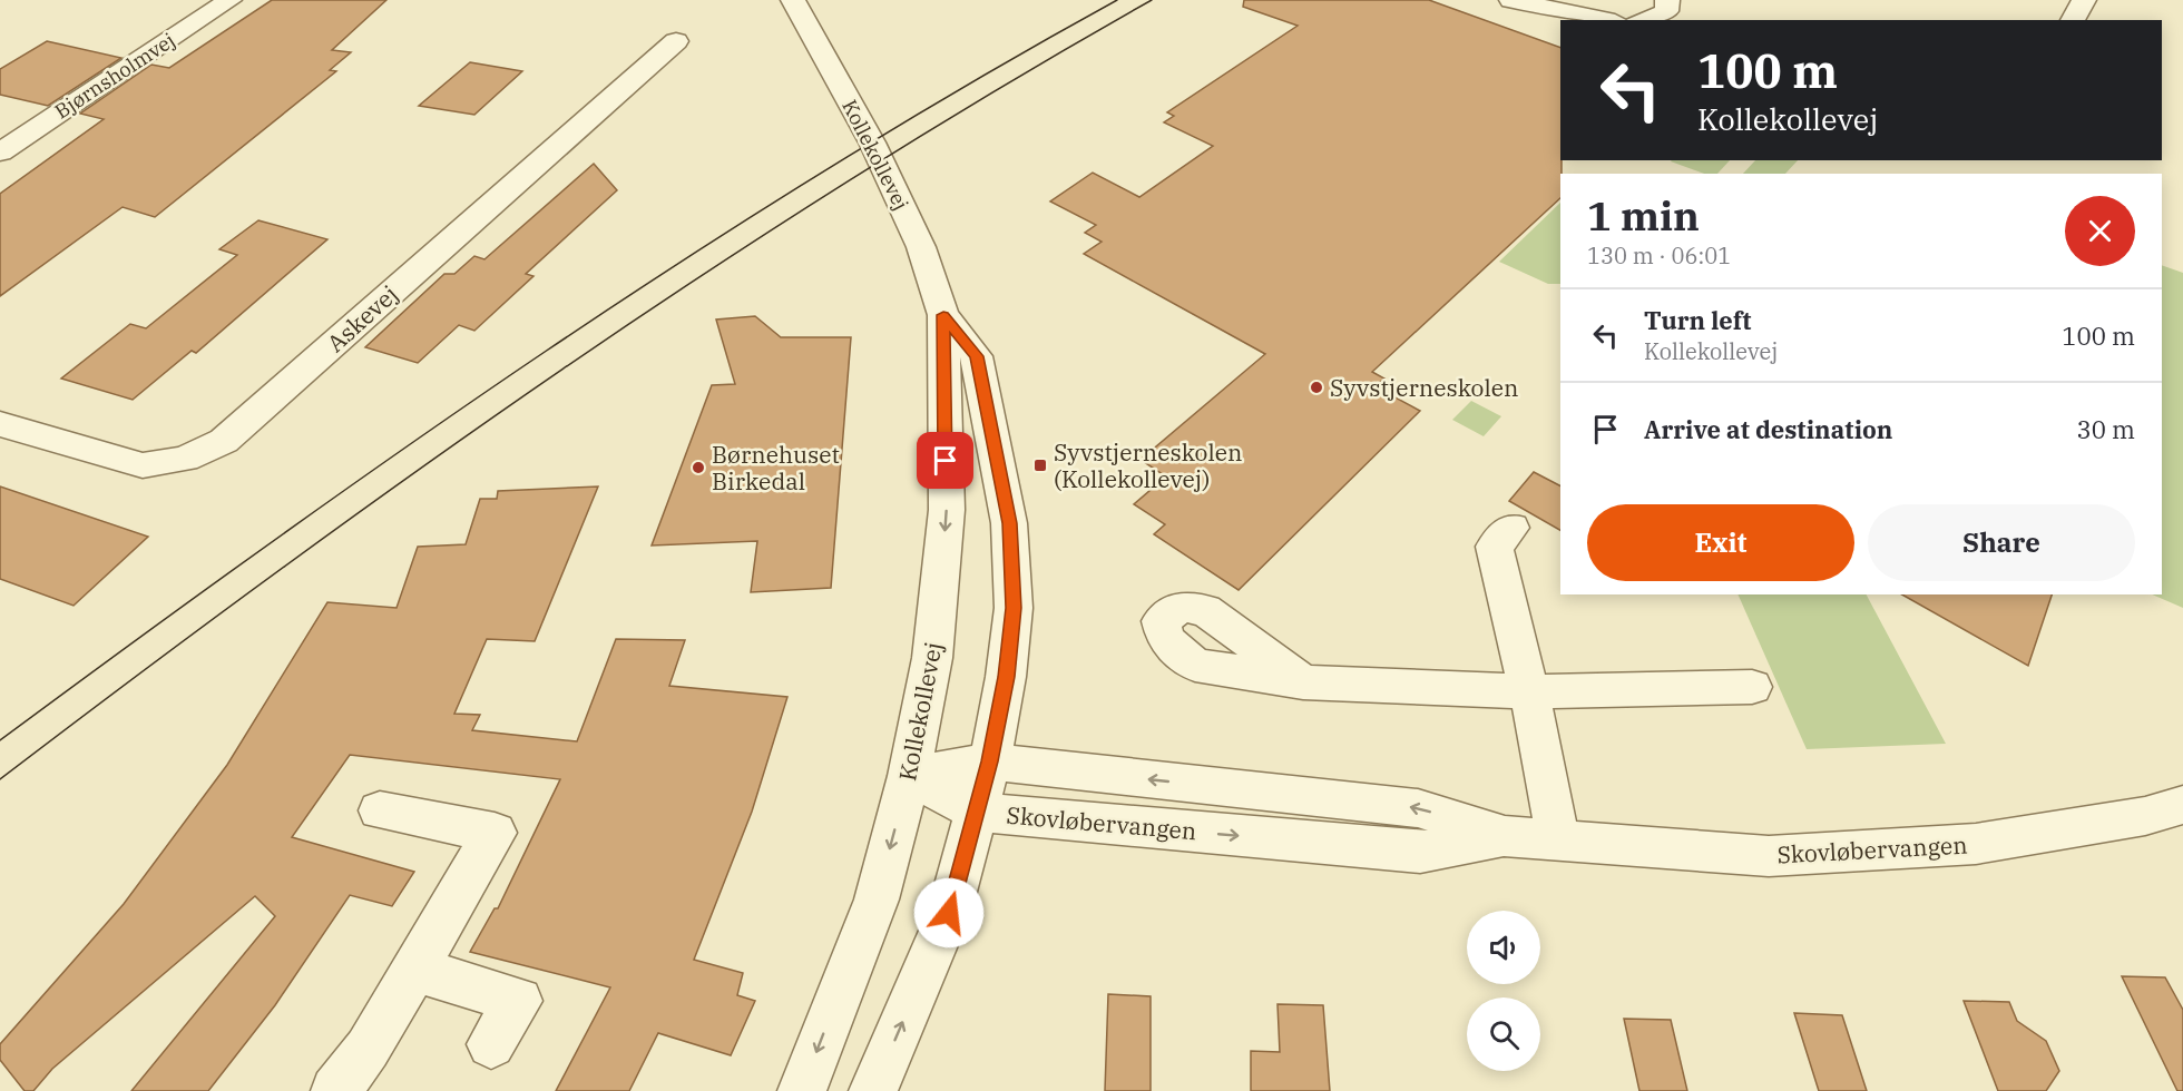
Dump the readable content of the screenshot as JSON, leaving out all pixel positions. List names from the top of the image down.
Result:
{
  "streets": {
    "street": [
      "Bjørnsholmvej",
      "Kollekollevej",
      "Askevej",
      "Skovløbervangen"
    ]
  },
  "crossings": [
    ["Kollekollevej", "Skovløbervangen"]
  ],
  "places": {
    "other": ["Syvstjerneskolen", "Børnehuset Birkedal"],
    "transit": ["Syvstjerneskolen (Kollekollevej)"]
  },
  "page": {
    "turn": ["100 m", "Kollekollevej"],
    "heading": ["1 min", "130 m · 06:01"],
    "list": [
      {
        "name": "Turn left",
        "note": "Kollekollevej",
        "value": "100 m"
      },
      {
        "name": "Arrive at destination",
        "value": "30 m"
      }
    ],
    "buttons": ["Exit", "Share"]
  }
}
